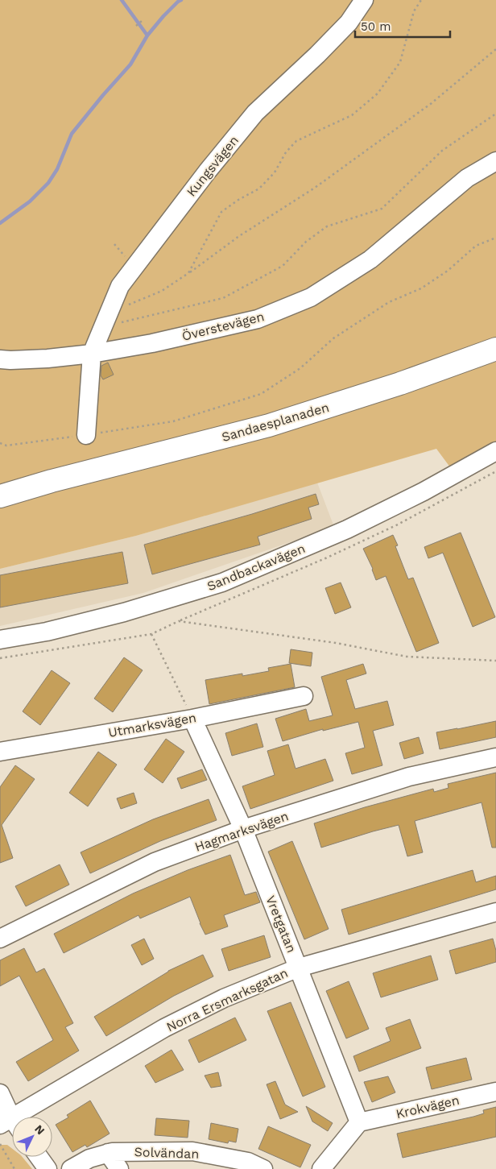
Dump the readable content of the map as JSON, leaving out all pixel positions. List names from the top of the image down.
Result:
{
  "streets": {
    "main road": ["Sandaesplanaden"],
    "street": [
      "Kungsvägen",
      "Överstevägen",
      "Sandbackavägen",
      "Utmarksvägen",
      "Hagmarksvägen",
      "Vretgatan",
      "Norra Ersmarksgatan",
      "Krokvägen",
      "Solvändan"
    ]
  },
  "crossings": [
    ["Kungsvägen", "Överstevägen"],
    ["Utmarksvägen", "Vretgatan"],
    ["Hagmarksvägen", "Vretgatan"],
    ["Vretgatan", "Norra Ersmarksgatan"],
    ["Vretgatan", "Krokvägen"]
  ],
  "scale_bar": "50 m",
  "north": "top right"
}
